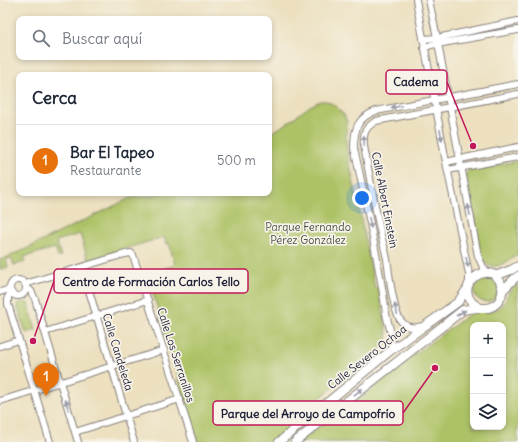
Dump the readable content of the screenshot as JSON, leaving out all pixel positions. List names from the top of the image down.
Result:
{
  "streets": {
    "main road": ["Calle Severo Ochoa"],
    "street": ["Calle Albert Einstein", "Calle Candeleda", "Calle Los Serranillos"]
  },
  "crossings": [
    ["Calle Albert Einstein", "Calle Severo Ochoa"],
    ["Calle Candeleda", "Calle Los Serranillos"]
  ],
  "parks": ["Parque Fernando Pérez González"],
  "places": ["Cadema", "Centro de Formación Carlos Tello", "Parque del Arroyo de Campofrío"],
  "page": {
    "search": "Buscar aquí",
    "heading": "Cerca",
    "list": [
      {
        "mark": "1",
        "name": "Bar El Tapeo",
        "note": "Restaurante",
        "value": "500 m"
      }
    ],
    "map_buttons": ["+", "−"],
    "pins": "1"
  }
}
